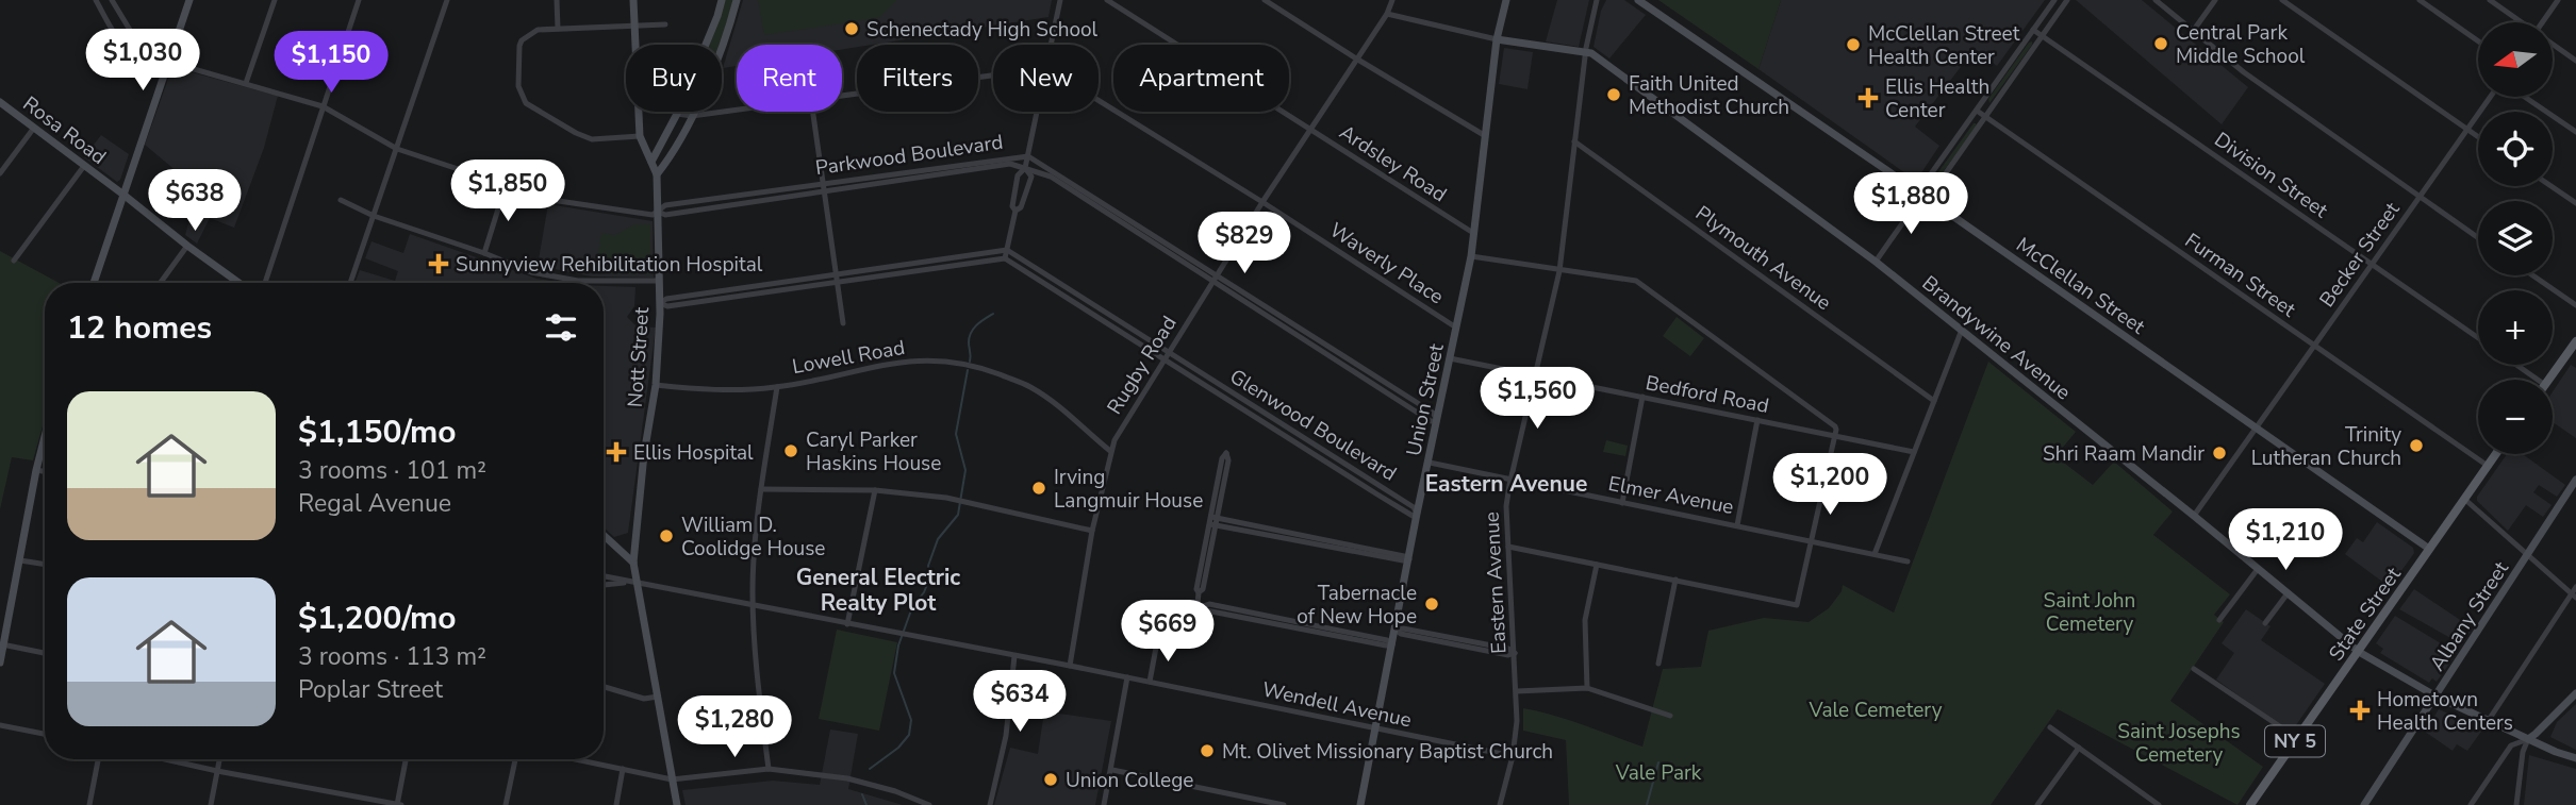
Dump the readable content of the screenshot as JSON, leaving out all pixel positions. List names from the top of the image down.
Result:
{
  "streets": {
    "main road": [
      "Rosa Road",
      "McClellan Street",
      "Brandywine Avenue",
      "Nott Street",
      "Union Street",
      "State Street",
      "Albany Street",
      "NY 5"
    ],
    "street": [
      "Parkwood Boulevard",
      "Ardsley Road",
      "Division Street",
      "Becker Street",
      "Plymouth Avenue",
      "Waverly Place",
      "Furman Street",
      "Lowell Road",
      "Rugby Road",
      "Bedford Road",
      "Glenwood Boulevard",
      "Elmer Avenue",
      "Eastern Avenue",
      "Wendell Avenue"
    ]
  },
  "crossings": [
    ["Parkwood Boulevard", "Nott Street"],
    ["Parkwood Boulevard", "Rugby Road"],
    ["Parkwood Boulevard", "Union Street"],
    ["Ardsley Road", "Rugby Road"],
    ["Ardsley Road", "Union Street"],
    ["Division Street", "Becker Street"],
    ["Becker Street", "Furman Street"],
    ["Becker Street", "McClellan Street"],
    ["Becker Street", "Brandywine Avenue"],
    ["Plymouth Avenue", "Eastern Avenue"],
    ["Waverly Place", "Rugby Road"],
    ["Waverly Place", "Union Street"],
    ["Furman Street", "State Street"],
    ["McClellan Street", "State Street"],
    ["Brandywine Avenue", "Rugby Road"],
    ["Brandywine Avenue", "Union Street"],
    ["Brandywine Avenue", "Eastern Avenue"],
    ["Brandywine Avenue", "State Street"],
    ["Brandywine Avenue", "Albany Street"],
    ["Lowell Road", "Nott Street"],
    ["Lowell Road", "Rugby Road"],
    ["Nott Street", "Wendell Avenue"],
    ["Rugby Road", "Glenwood Boulevard"],
    ["Rugby Road", "Wendell Avenue"],
    ["Bedford Road", "Union Street"],
    ["Bedford Road", "Eastern Avenue"],
    ["Union Street", "Glenwood Boulevard"],
    ["Union Street", "Elmer Avenue"],
    ["Union Street", "Wendell Avenue"],
    ["Elmer Avenue", "Eastern Avenue"],
    ["Eastern Avenue", "Wendell Avenue"]
  ],
  "districts": ["Eastern Avenue", "General Electric Realty Plot"],
  "parks": [
    "Saint John Cemetery",
    "Vale Cemetery",
    "Saint Josephs Cemetery",
    "Vale Park"
  ],
  "places": {
    "other": [
      "Schenectady High School",
      "Central Park Middle School",
      "McClellan Street Health Center",
      "Faith United Methodist Church",
      "Trinity Lutheran Church",
      "Caryl Parker Haskins House",
      "Shri Raam Mandir",
      "Irving Langmuir House",
      "William D. Coolidge House",
      "Tabernacle of New Hope",
      "Mt. Olivet Missionary Baptist Church",
      "Union College"
    ],
    "health": [
      "Ellis Health Center",
      "Sunnyview Rehibilitation Hospital",
      "Ellis Hospital",
      "Hometown Health Centers"
    ]
  },
  "north": "left",
  "page": {
    "map_buttons": ["+", "−"],
    "price": [
      "$1,030",
      "$1,150",
      "$1,850",
      "$638",
      "$1,880",
      "$829",
      "$1,560",
      "$1,200",
      "$1,210",
      "$669",
      "$634",
      "$1,280"
    ],
    "chip": [
      "Buy",
      "Rent",
      "Filters",
      "New",
      "Apartment"
    ],
    "heading": "12 homes",
    "list": [
      {
        "name": "$1,150/mo",
        "note": "3 rooms · 101 m² · Regal Avenue"
      },
      {
        "name": "$1,200/mo",
        "note": "3 rooms · 113 m² · Poplar Street"
      }
    ]
  }
}
